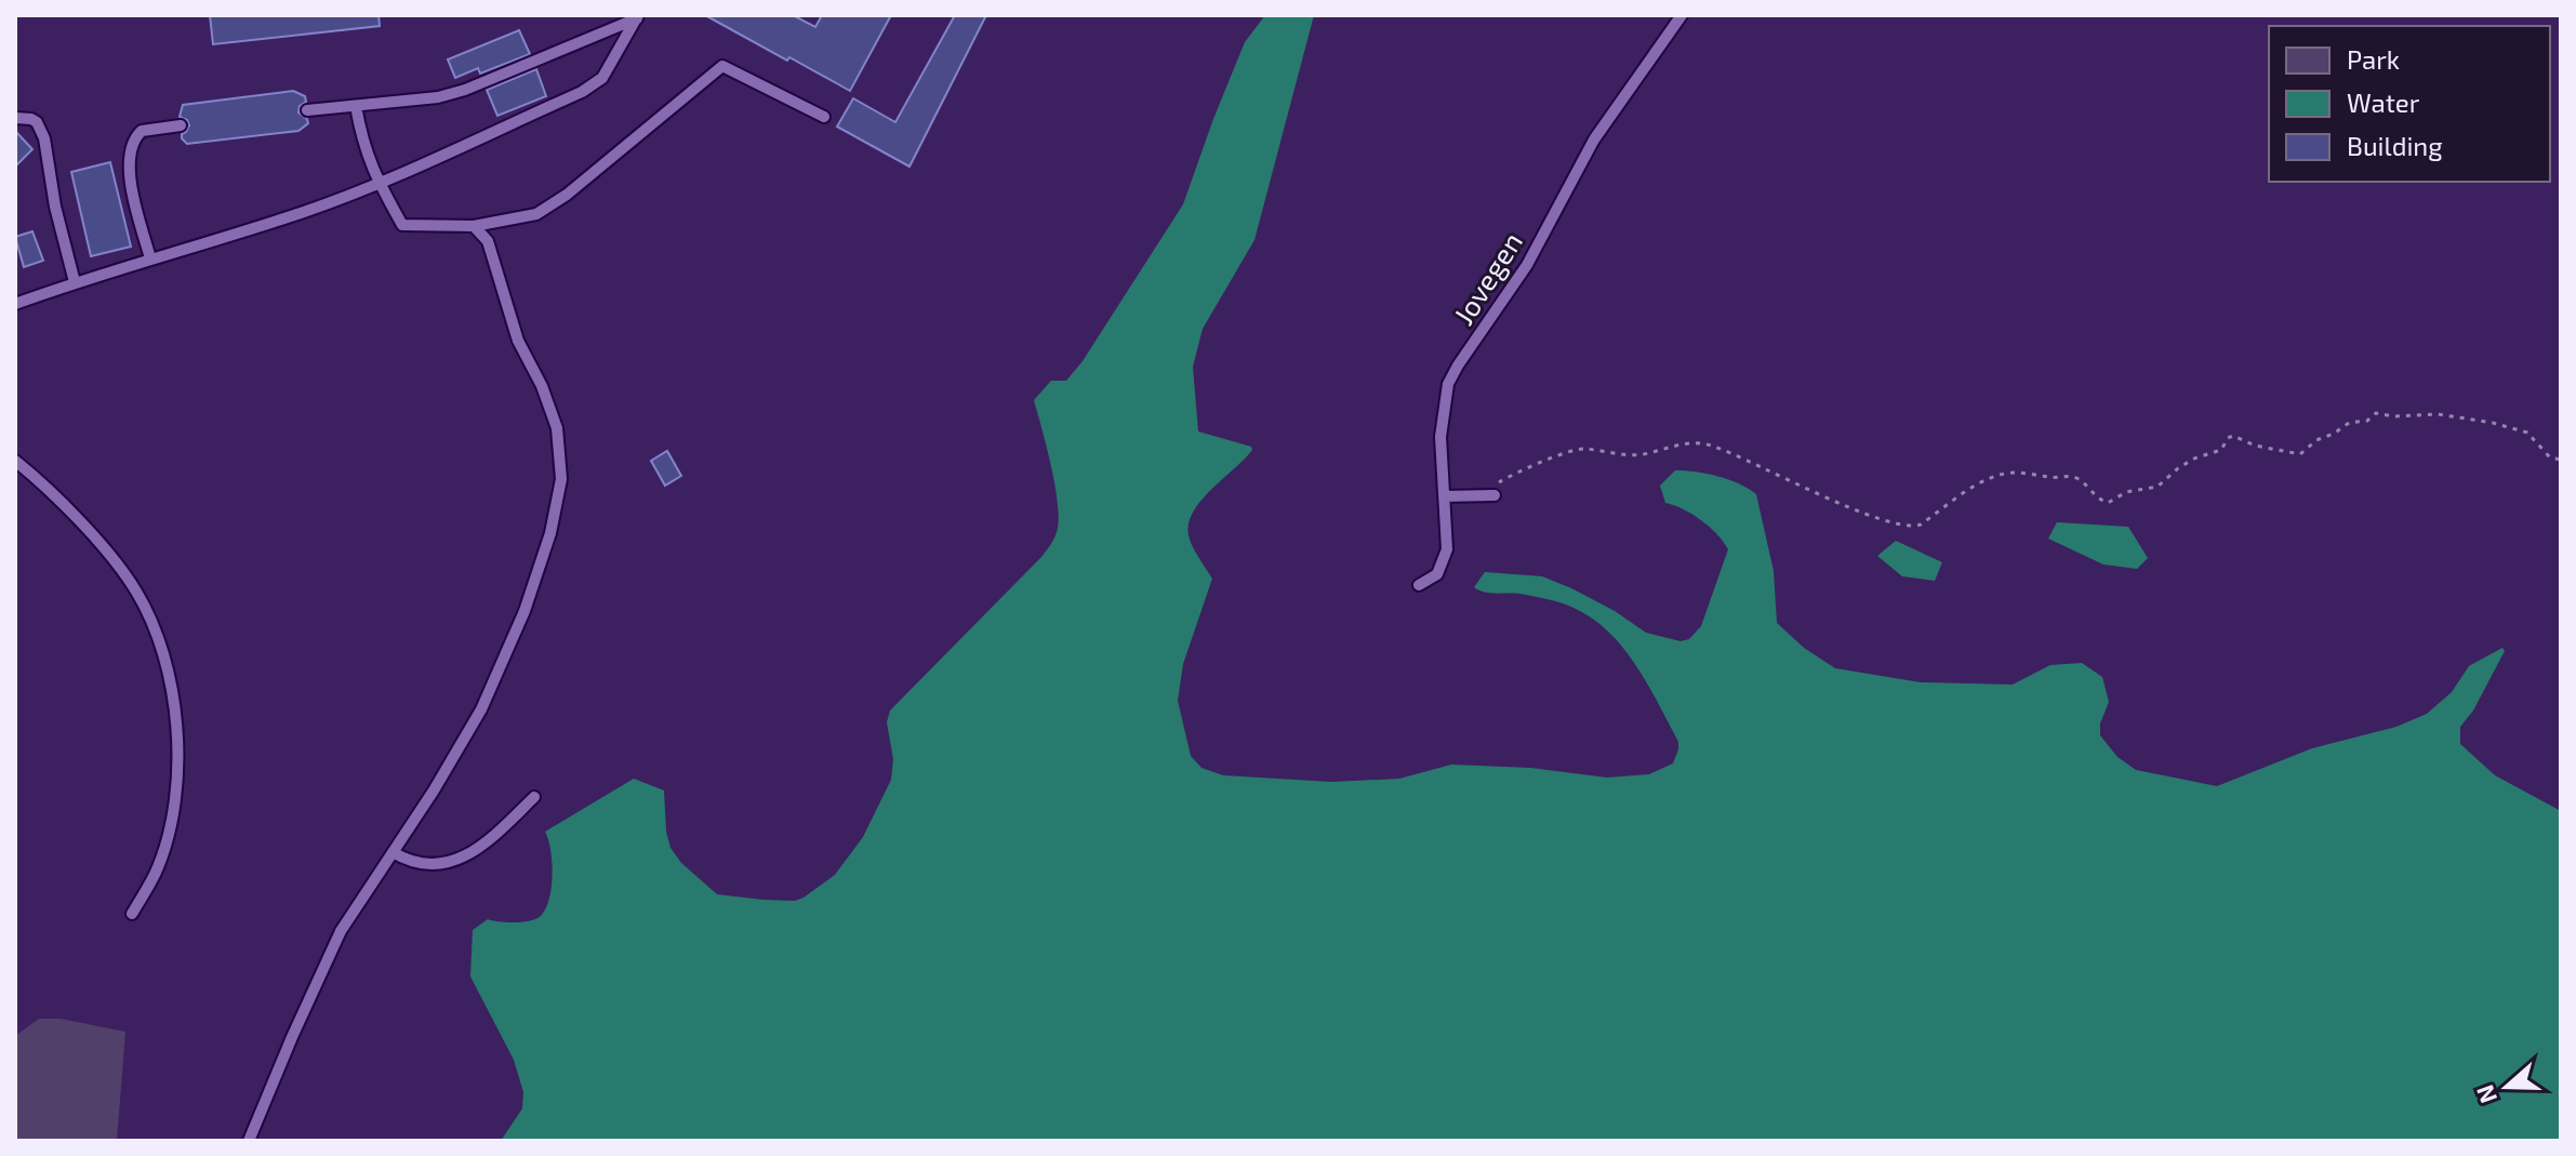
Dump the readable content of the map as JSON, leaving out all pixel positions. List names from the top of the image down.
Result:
{
  "streets": {
    "lane": ["Jovegen"]
  },
  "legend": ["Park", "Water", "Building"],
  "north": "left"
}
